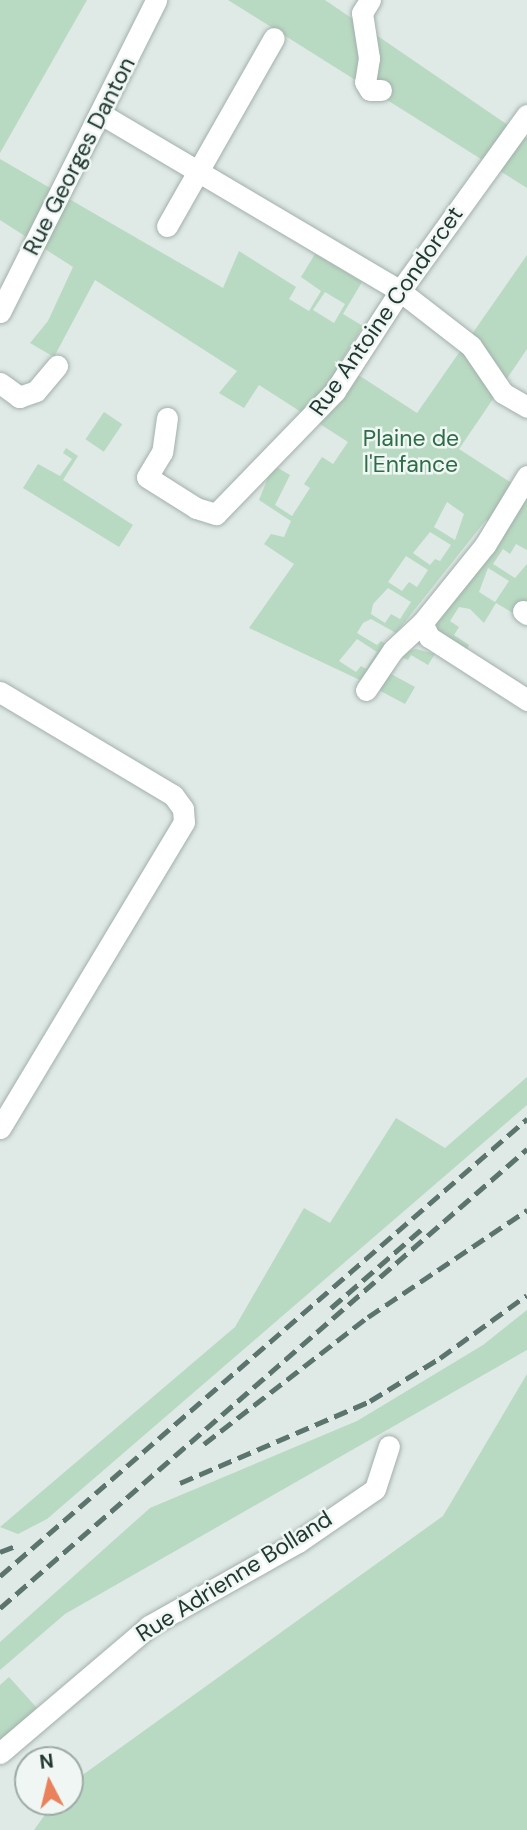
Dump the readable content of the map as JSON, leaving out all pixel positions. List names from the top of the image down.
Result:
{
  "streets": {
    "street": ["Rue Georges Danton", "Rue Antoine Condorcet", "Rue Adrienne Bolland"]
  },
  "parks": ["Plaine de l'Enfance"],
  "north": "top"
}
